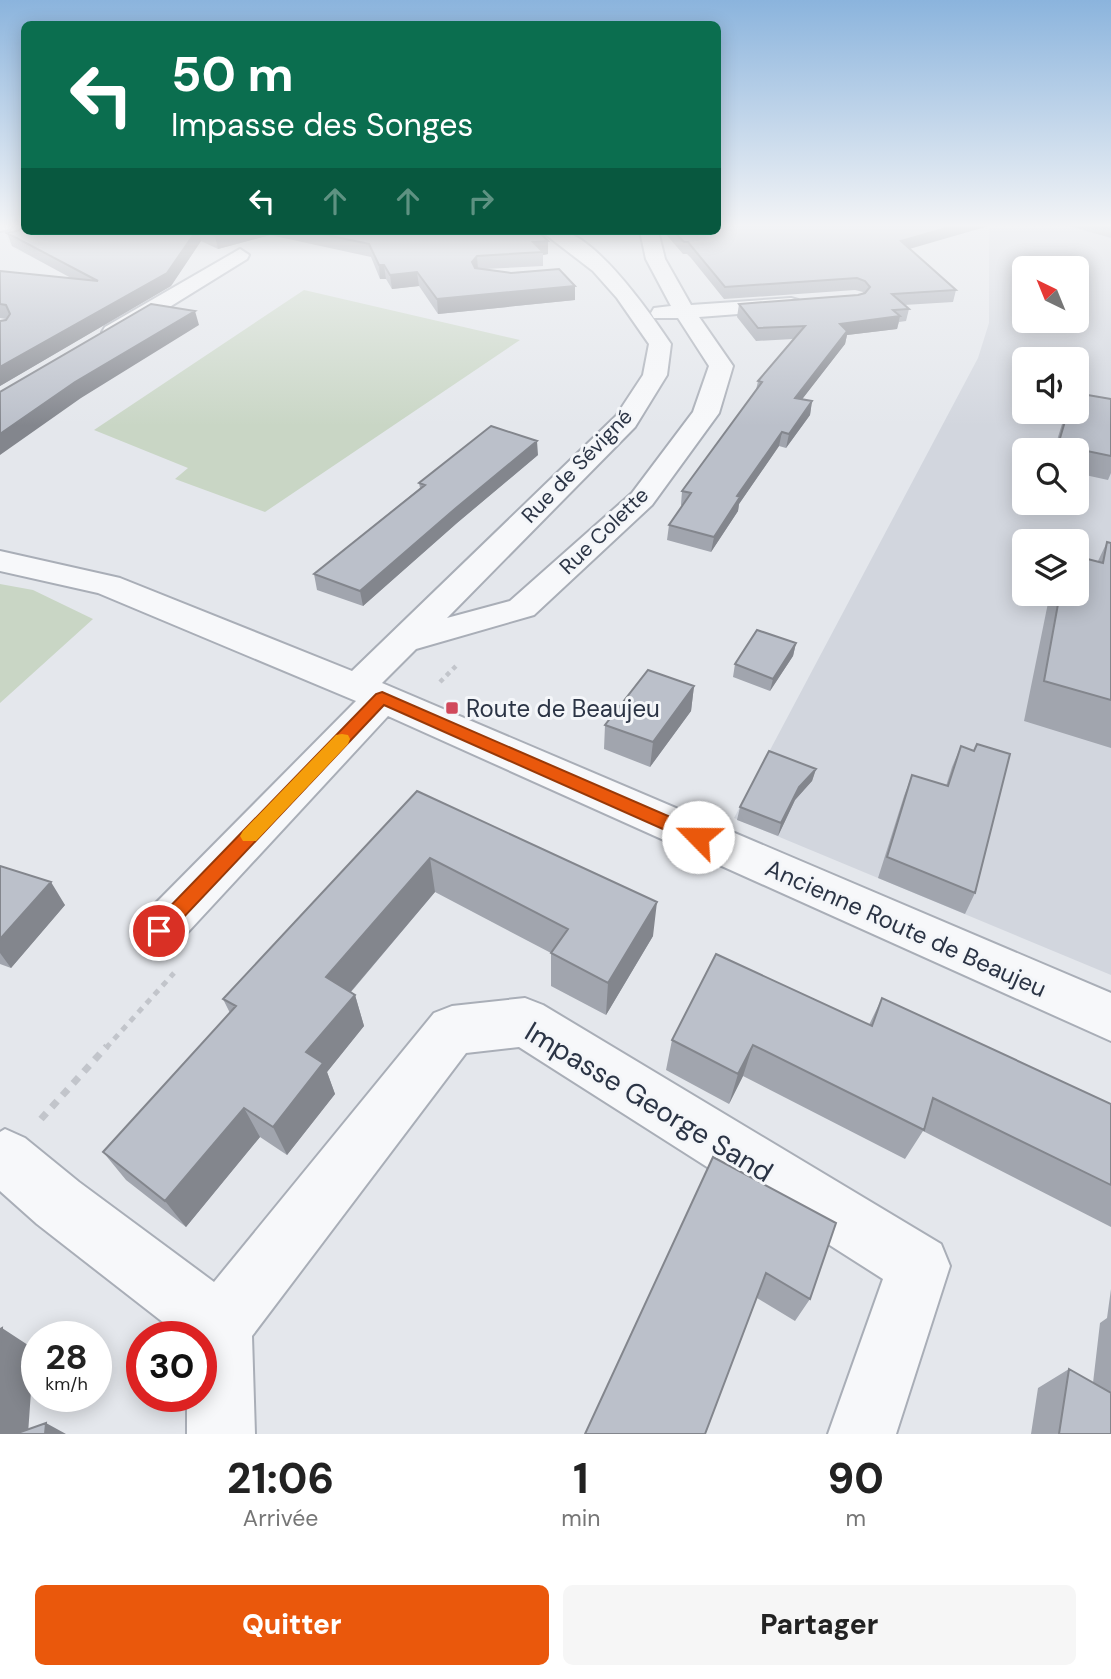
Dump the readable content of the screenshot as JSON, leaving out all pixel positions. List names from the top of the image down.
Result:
{
  "streets": {
    "street": [
      "Rue de Sévigné",
      "Rue Colette",
      "Ancienne Route de Beaujeu",
      "Impasse George Sand"
    ]
  },
  "crossings": [
    ["Rue de Sévigné", "Rue Colette"],
    ["Rue de Sévigné", "Ancienne Route de Beaujeu"]
  ],
  "places": {
    "transit": ["Route de Beaujeu"]
  },
  "north": "top left",
  "page": {
    "turn": ["50 m", "Impasse des Songes"],
    "speed": "28 km/h",
    "limit": "30",
    "eta": [
      "21:06",
      "Arrivée",
      "1",
      "min",
      "90",
      "m"
    ],
    "buttons": ["Quitter", "Partager"]
  }
}
